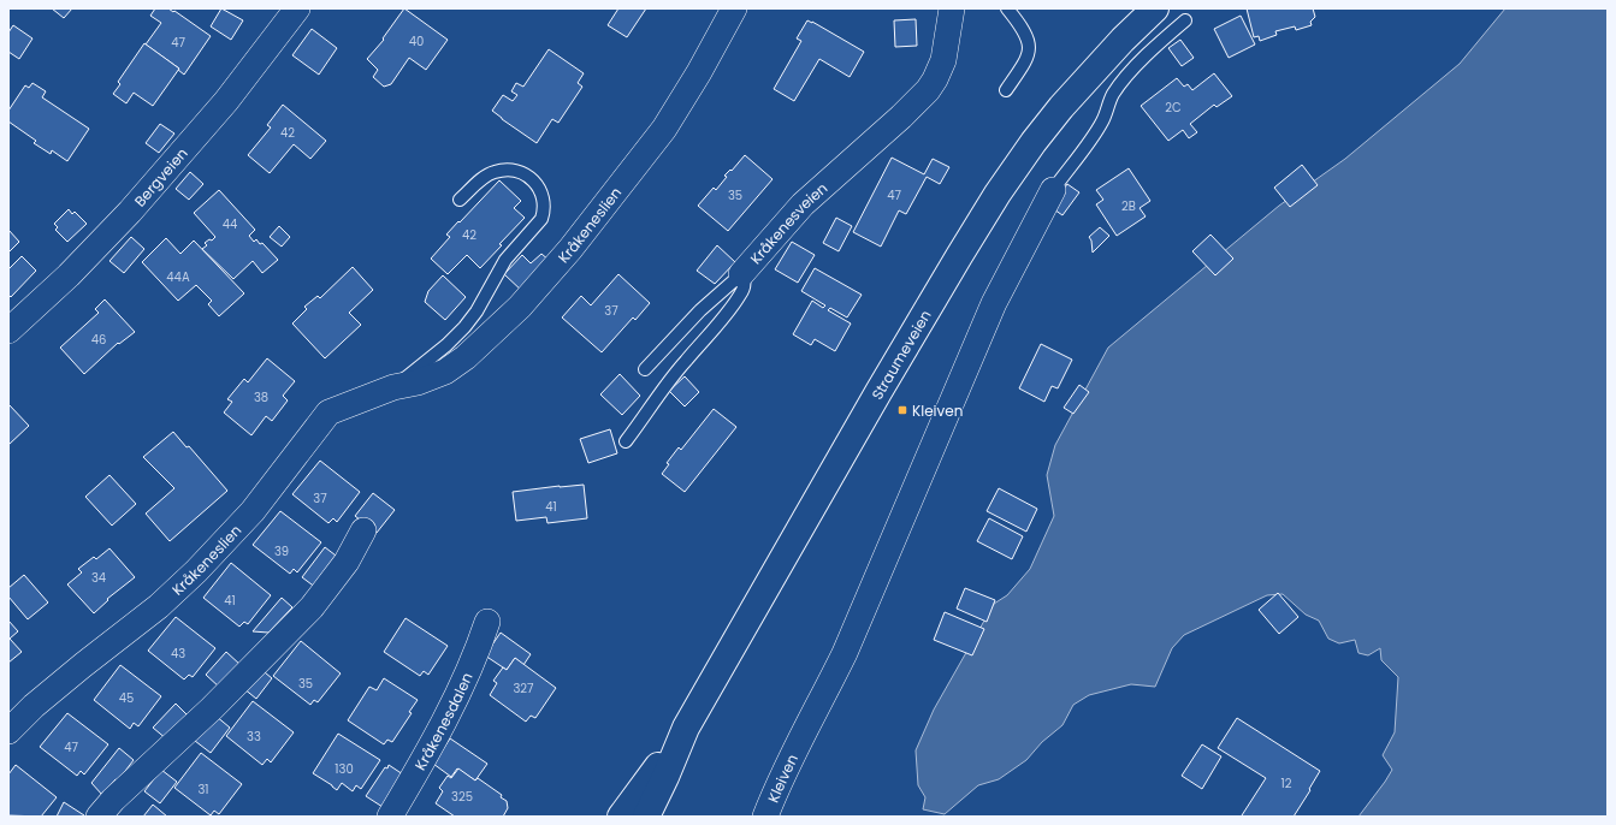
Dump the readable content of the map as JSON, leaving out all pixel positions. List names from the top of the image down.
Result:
{
  "streets": {
    "main road": ["Straumeveien"],
    "street": [
      "Bergveien",
      "Kråkeneslien",
      "Kråkenesveien",
      "Kråkenesdalen",
      "Kleiven"
    ]
  },
  "places": {
    "transit": ["Kleiven"]
  },
  "house_numbers": [
    "40",
    "47",
    "2C",
    "42",
    "35",
    "47",
    "2B",
    "44",
    "42",
    "44A",
    "37",
    "46",
    "38",
    "37",
    "41",
    "39",
    "34",
    "41",
    "43",
    "35",
    "327",
    "45",
    "33",
    "47",
    "130",
    "12",
    "31",
    "325"
  ]
}
